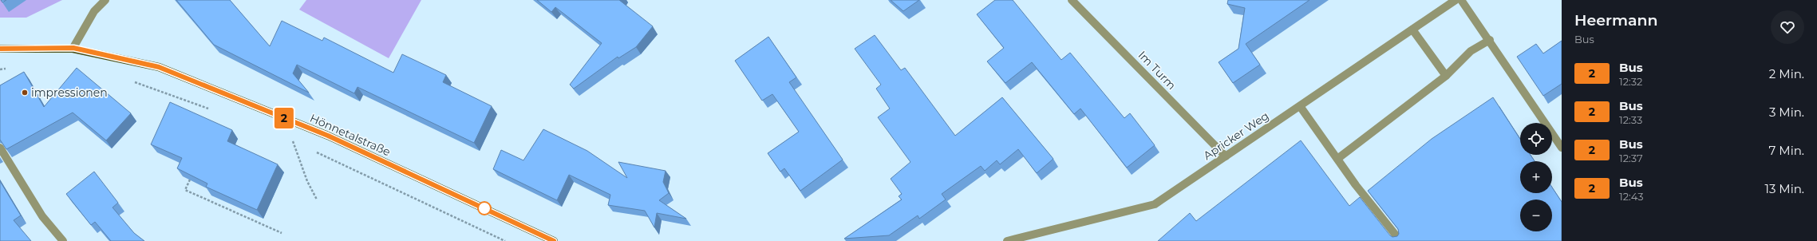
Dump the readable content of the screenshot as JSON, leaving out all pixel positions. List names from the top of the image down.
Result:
{
  "streets": {
    "main road": ["Hönnetalstraße"],
    "street": ["Im Turm", "Apricker Weg"]
  },
  "crossings": [
    ["Im Turm", "Apricker Weg"]
  ],
  "places": ["impressionen"],
  "lines": ["bus line 2"],
  "page": {
    "on_map": "2",
    "heading": ["Heermann", "Bus"],
    "list": [
      {
        "mark": "2",
        "name": "Bus",
        "note": "12:32",
        "value": "2 Min."
      },
      {
        "mark": "2",
        "name": "Bus",
        "note": "12:33",
        "value": "3 Min."
      },
      {
        "mark": "2",
        "name": "Bus",
        "note": "12:37",
        "value": "7 Min."
      },
      {
        "mark": "2",
        "name": "Bus",
        "note": "12:43",
        "value": "13 Min."
      }
    ],
    "map_buttons": ["+", "−"]
  }
}
